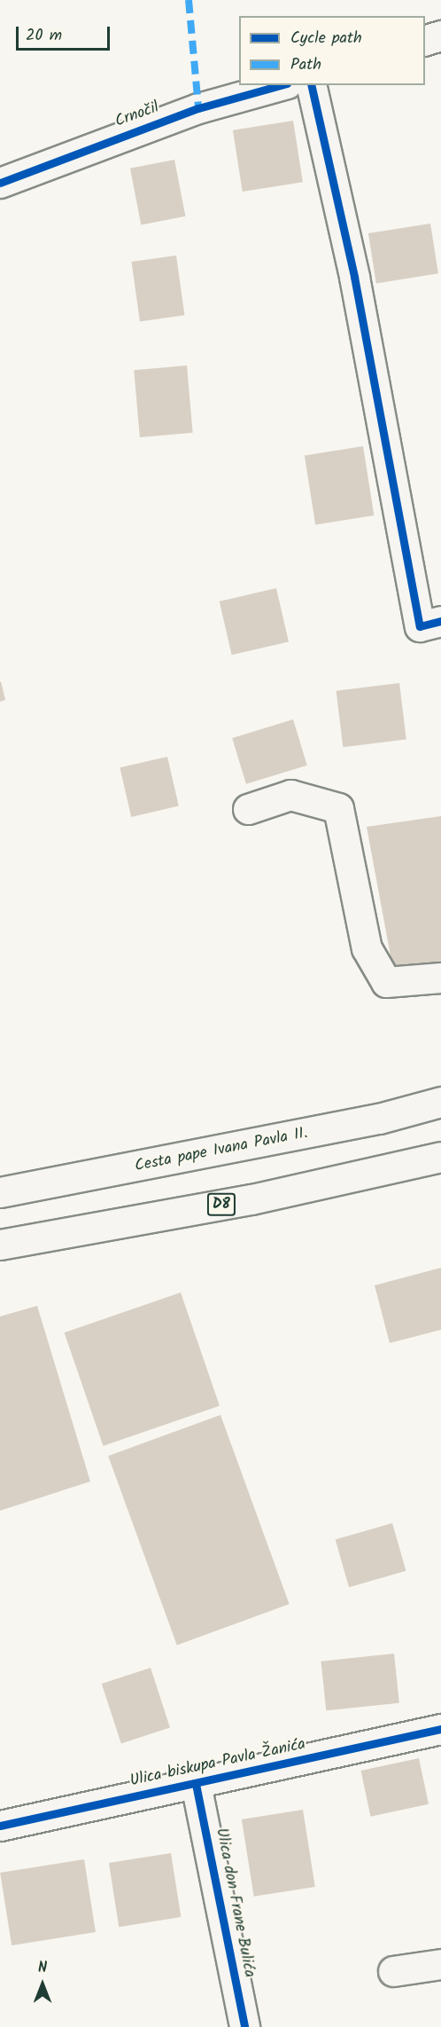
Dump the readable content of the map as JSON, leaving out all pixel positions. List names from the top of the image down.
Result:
{
  "streets": {
    "street": [
      "Crnočil",
      "Cesta pape Ivana Pavla II.",
      "D8",
      "Ulica biskupa Pavla Žanića",
      "Ulica don Frane Bulića"
    ]
  },
  "crossings": [
    ["Ulica biskupa Pavla Žanića", "Ulica don Frane Bulića"]
  ],
  "legend": ["Cycle path", "Path"],
  "scale_bar": "20 m",
  "north": "top"
}
